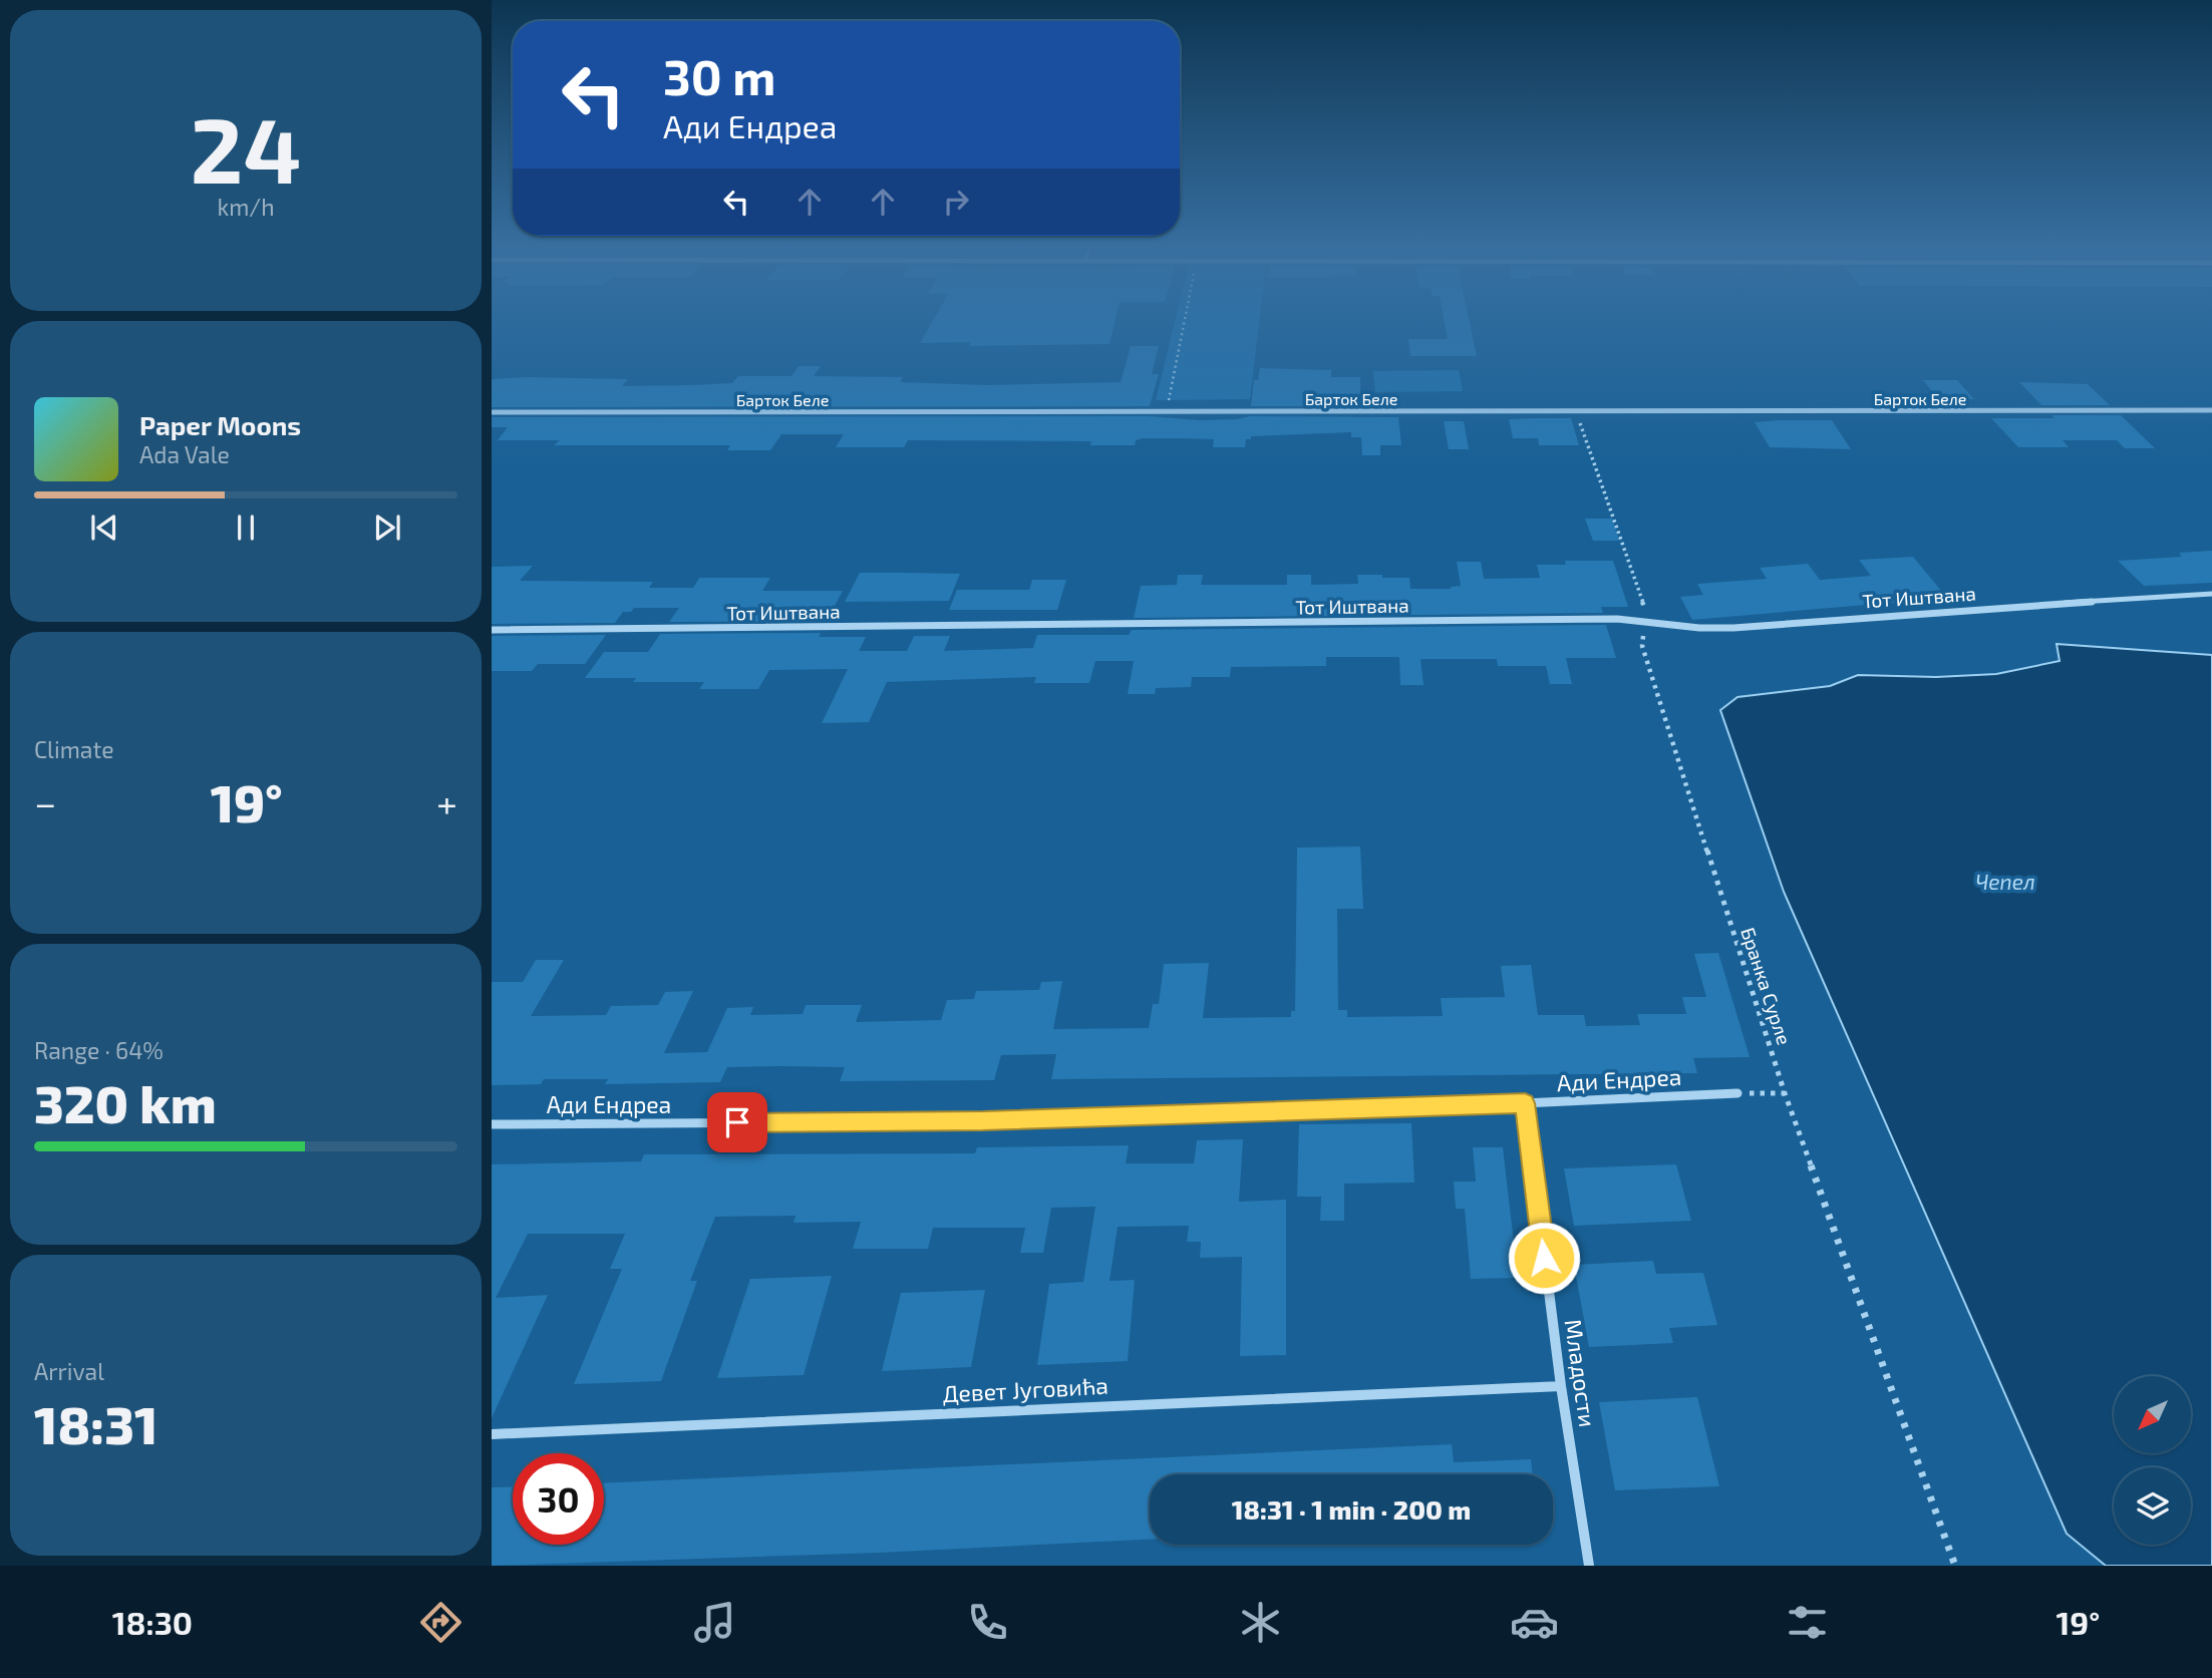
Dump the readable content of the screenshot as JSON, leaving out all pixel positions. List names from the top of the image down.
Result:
{
  "streets": {
    "street": [
      "Барток Беле",
      "Тот Иштвана",
      "Ади Ендреа",
      "Младости",
      "Девет Југовића"
    ],
    "path": ["Бранка Сурле"]
  },
  "crossings": [
    ["Барток Беле", "Бранка Сурле"],
    ["Тот Иштвана", "Бранка Сурле"],
    ["Ади Ендреа", "Младости"],
    ["Младости", "Девет Југовића"]
  ],
  "water": ["Чепел"],
  "north": "bottom left",
  "page": {
    "tile": [
      ["24", "km/h"],
      "Climate",
      ["Range · 64%", "320 km"],
      ["Arrival", "18:31"]
    ],
    "turn": ["30 m", "Ади Ендреа"],
    "song": ["Paper Moons", "Ada Vale"],
    "heat": ["−", "19°", "+"],
    "limit": "30",
    "trip": "18:31 · 1 min · 200 m",
    "tabs": ["18:30", "19°"]
  }
}
